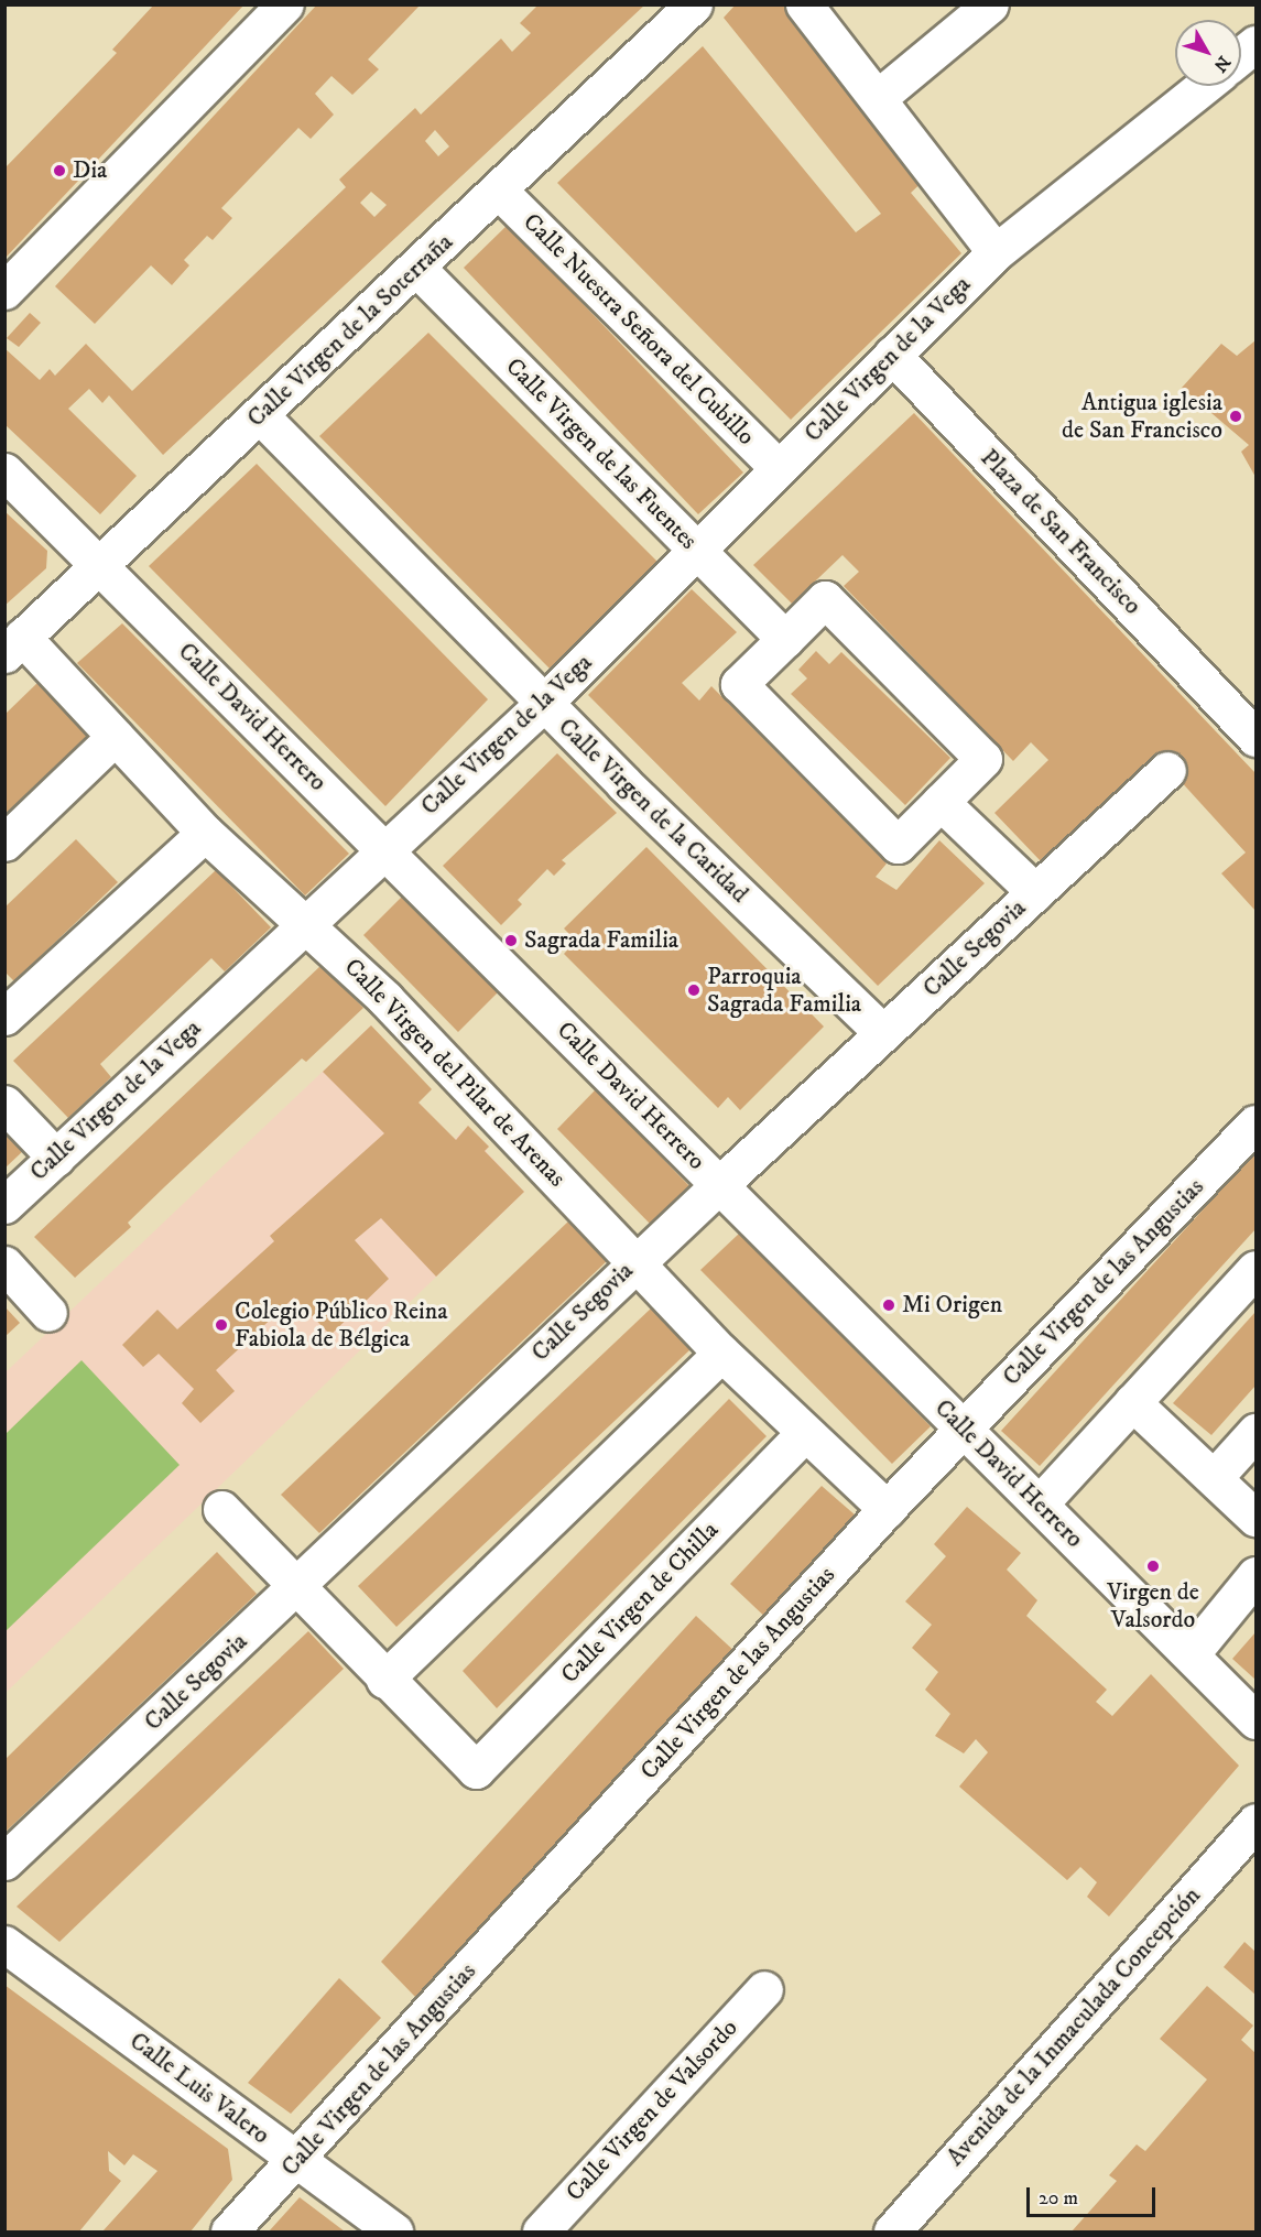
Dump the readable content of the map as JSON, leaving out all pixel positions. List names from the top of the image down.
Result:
{
  "streets": {
    "street": [
      "Calle Nuestra Señora del Cubillo",
      "Calle Virgen de la Soterraña",
      "Calle Virgen de la Vega",
      "Calle Virgen de las Fuentes",
      "Plaza de San Francisco",
      "Calle David Herrero",
      "Calle Virgen de la Caridad",
      "Calle Segovia",
      "Calle Virgen del Pilar de Arenas",
      "Calle Virgen de las Angustias",
      "Calle Virgen de Chilla",
      "Avenida de la Inmaculada Concepción",
      "Calle Luis Valero",
      "Calle Virgen de Valsordo"
    ]
  },
  "crossings": [
    ["Calle Nuestra Señora del Cubillo", "Calle Virgen de la Soterraña"],
    ["Calle Nuestra Señora del Cubillo", "Calle Virgen de la Vega"],
    ["Calle Virgen de la Soterraña", "Calle Virgen de las Fuentes"],
    ["Calle Virgen de la Soterraña", "Calle David Herrero"],
    ["Calle Virgen de la Soterraña", "Calle Virgen de la Caridad"],
    ["Calle Virgen de la Soterraña", "Calle Virgen del Pilar de Arenas"],
    ["Calle Virgen de la Vega", "Calle Virgen de las Fuentes"],
    ["Calle Virgen de la Vega", "Plaza de San Francisco"],
    ["Calle Virgen de la Vega", "Calle David Herrero"],
    ["Calle Virgen de la Vega", "Calle Virgen de la Caridad"],
    ["Calle Virgen de la Vega", "Calle Virgen del Pilar de Arenas"],
    ["Calle David Herrero", "Calle Segovia"],
    ["Calle David Herrero", "Calle Virgen de las Angustias"],
    ["Calle Virgen de la Caridad", "Calle Segovia"],
    ["Calle Segovia", "Calle Virgen del Pilar de Arenas"],
    ["Calle Virgen del Pilar de Arenas", "Calle Virgen de las Angustias"],
    ["Calle Virgen del Pilar de Arenas", "Calle Virgen de Chilla"],
    ["Calle Virgen de las Angustias", "Calle Luis Valero"]
  ],
  "places": [
    "Dia",
    "Antigua iglesia de San Francisco",
    "Sagrada Familia",
    "Parroquia Sagrada Familia",
    "Mi Origen",
    "Colegio Público Reina Fabiola de Bélgica",
    "Virgen de Valsordo"
  ],
  "scale_bar": "20 m",
  "north": "bottom right"
}
